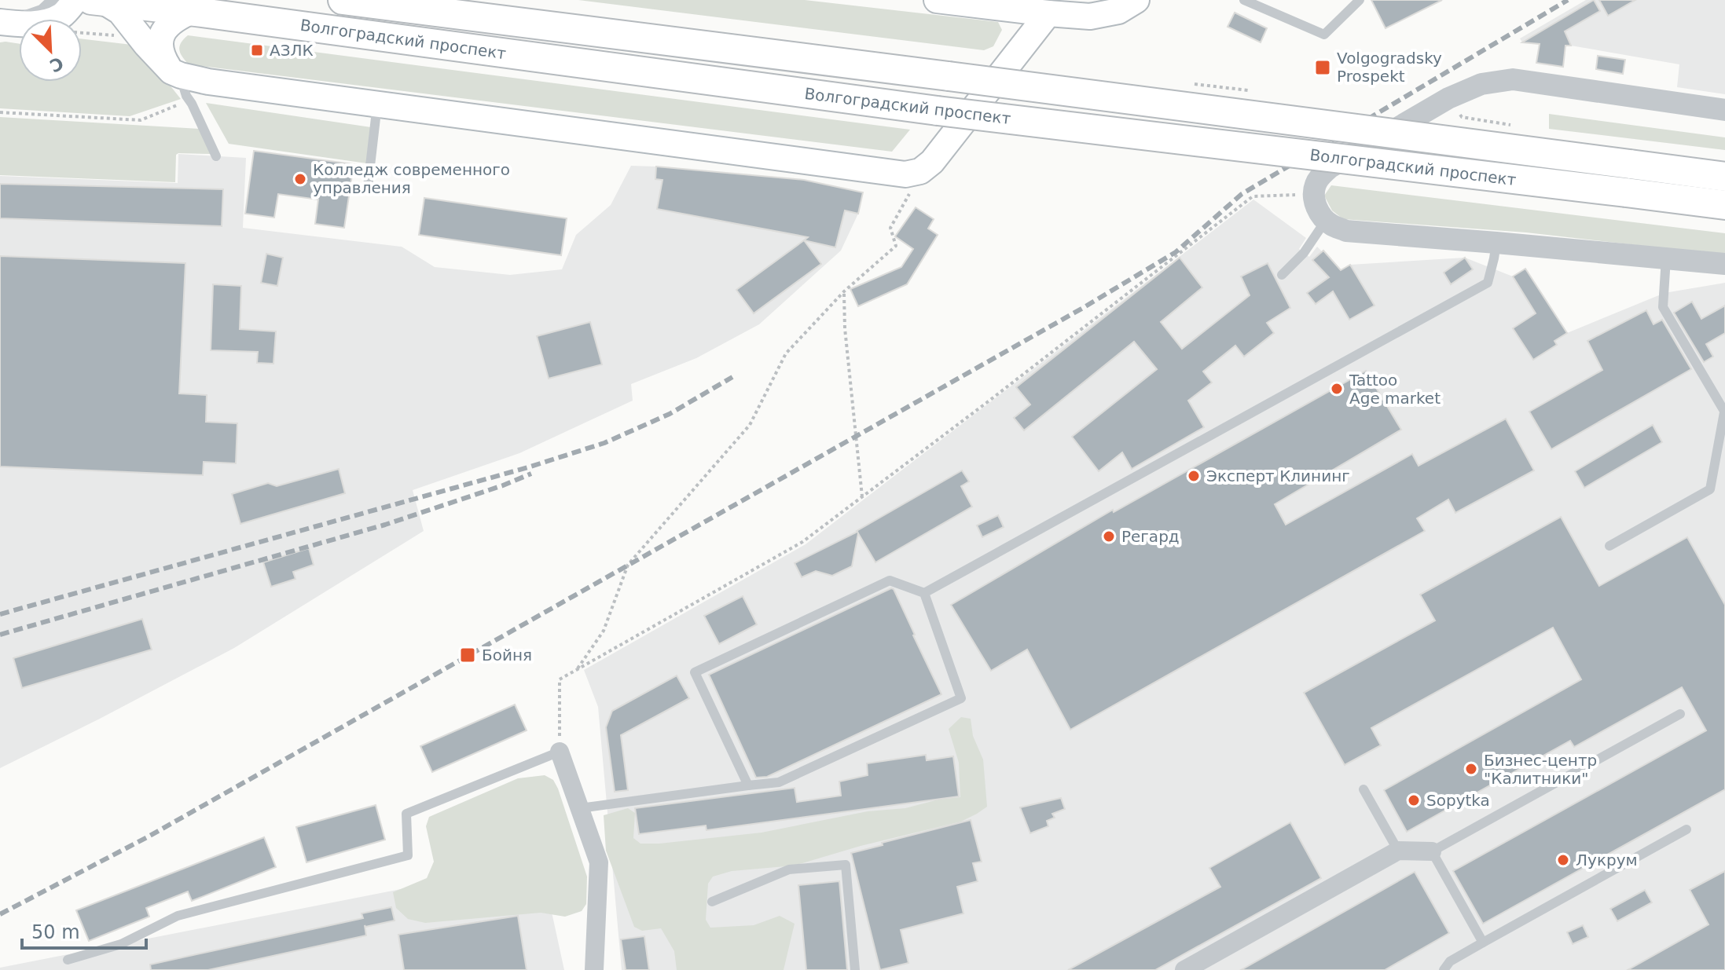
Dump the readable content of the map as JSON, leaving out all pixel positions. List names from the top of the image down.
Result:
{
  "streets": {
    "main road": ["Волгоградский проспект"]
  },
  "places": {
    "transit": ["АЗЛК", "Volgogradsky Prospekt", "Бойня"],
    "other": [
      "Колледж современного управления",
      "Tattoo Age market",
      "Эксперт Клининг",
      "Регард",
      "Бизнес-центр \"Калитники\"",
      "Sopytka",
      "Лукрум"
    ]
  },
  "scale_bar": "50 m",
  "north": "bottom right"
}
